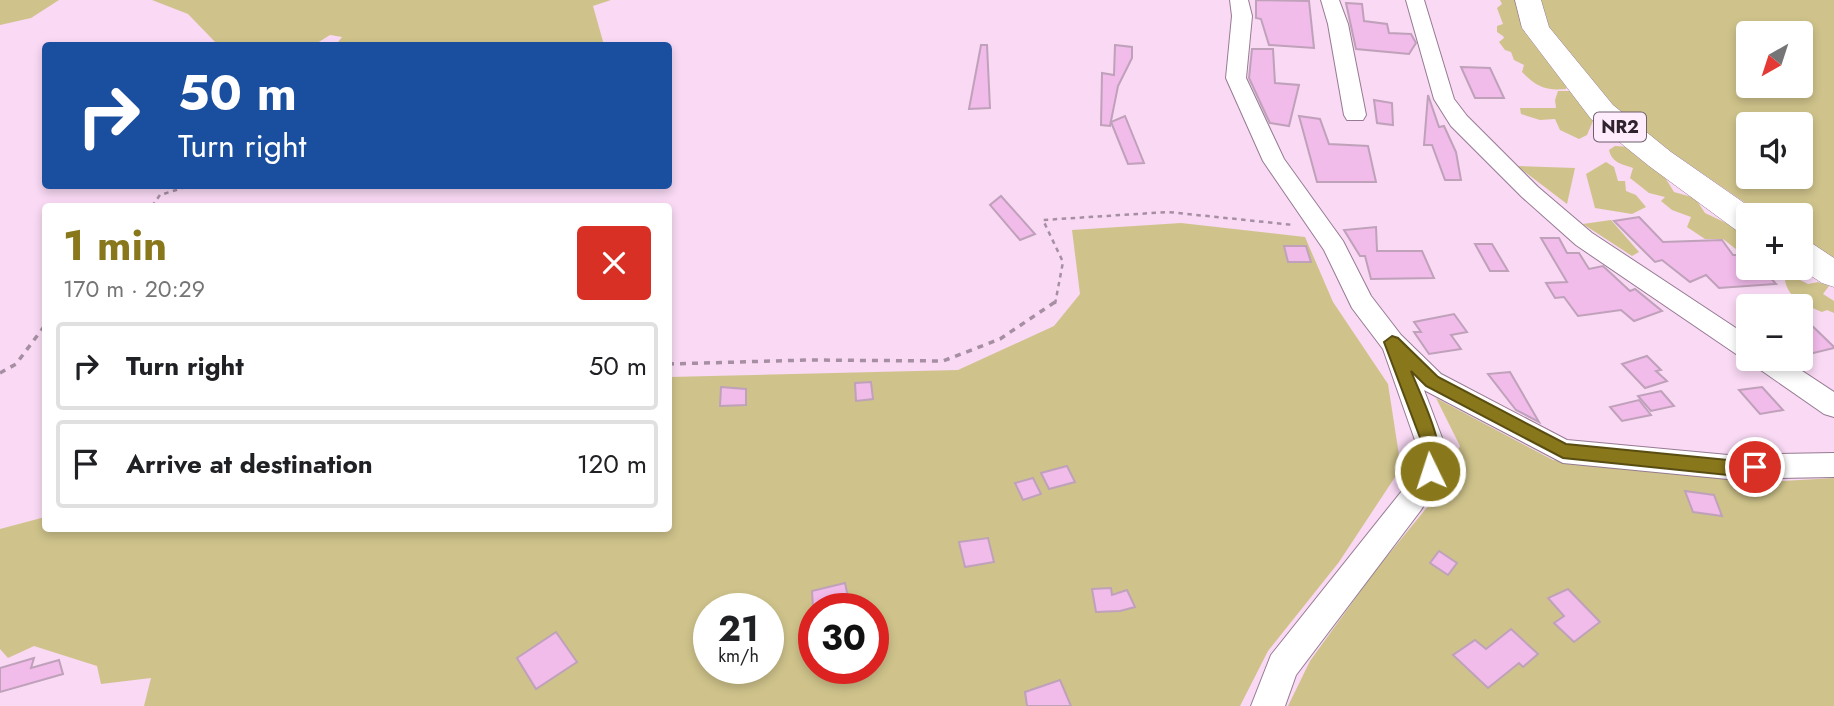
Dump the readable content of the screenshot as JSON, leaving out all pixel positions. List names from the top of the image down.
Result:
{
  "streets": {
    "highway": ["NR2"]
  },
  "north": "bottom left",
  "page": {
    "map_buttons": ["+", "−"],
    "turn": ["50 m", "Turn right"],
    "heading": ["1 min", "170 m · 20:29"],
    "list": [
      {
        "name": "Turn right",
        "value": "50 m"
      },
      {
        "name": "Arrive at destination",
        "value": "120 m"
      }
    ],
    "speed": "21 km/h",
    "limit": "30"
  }
}
